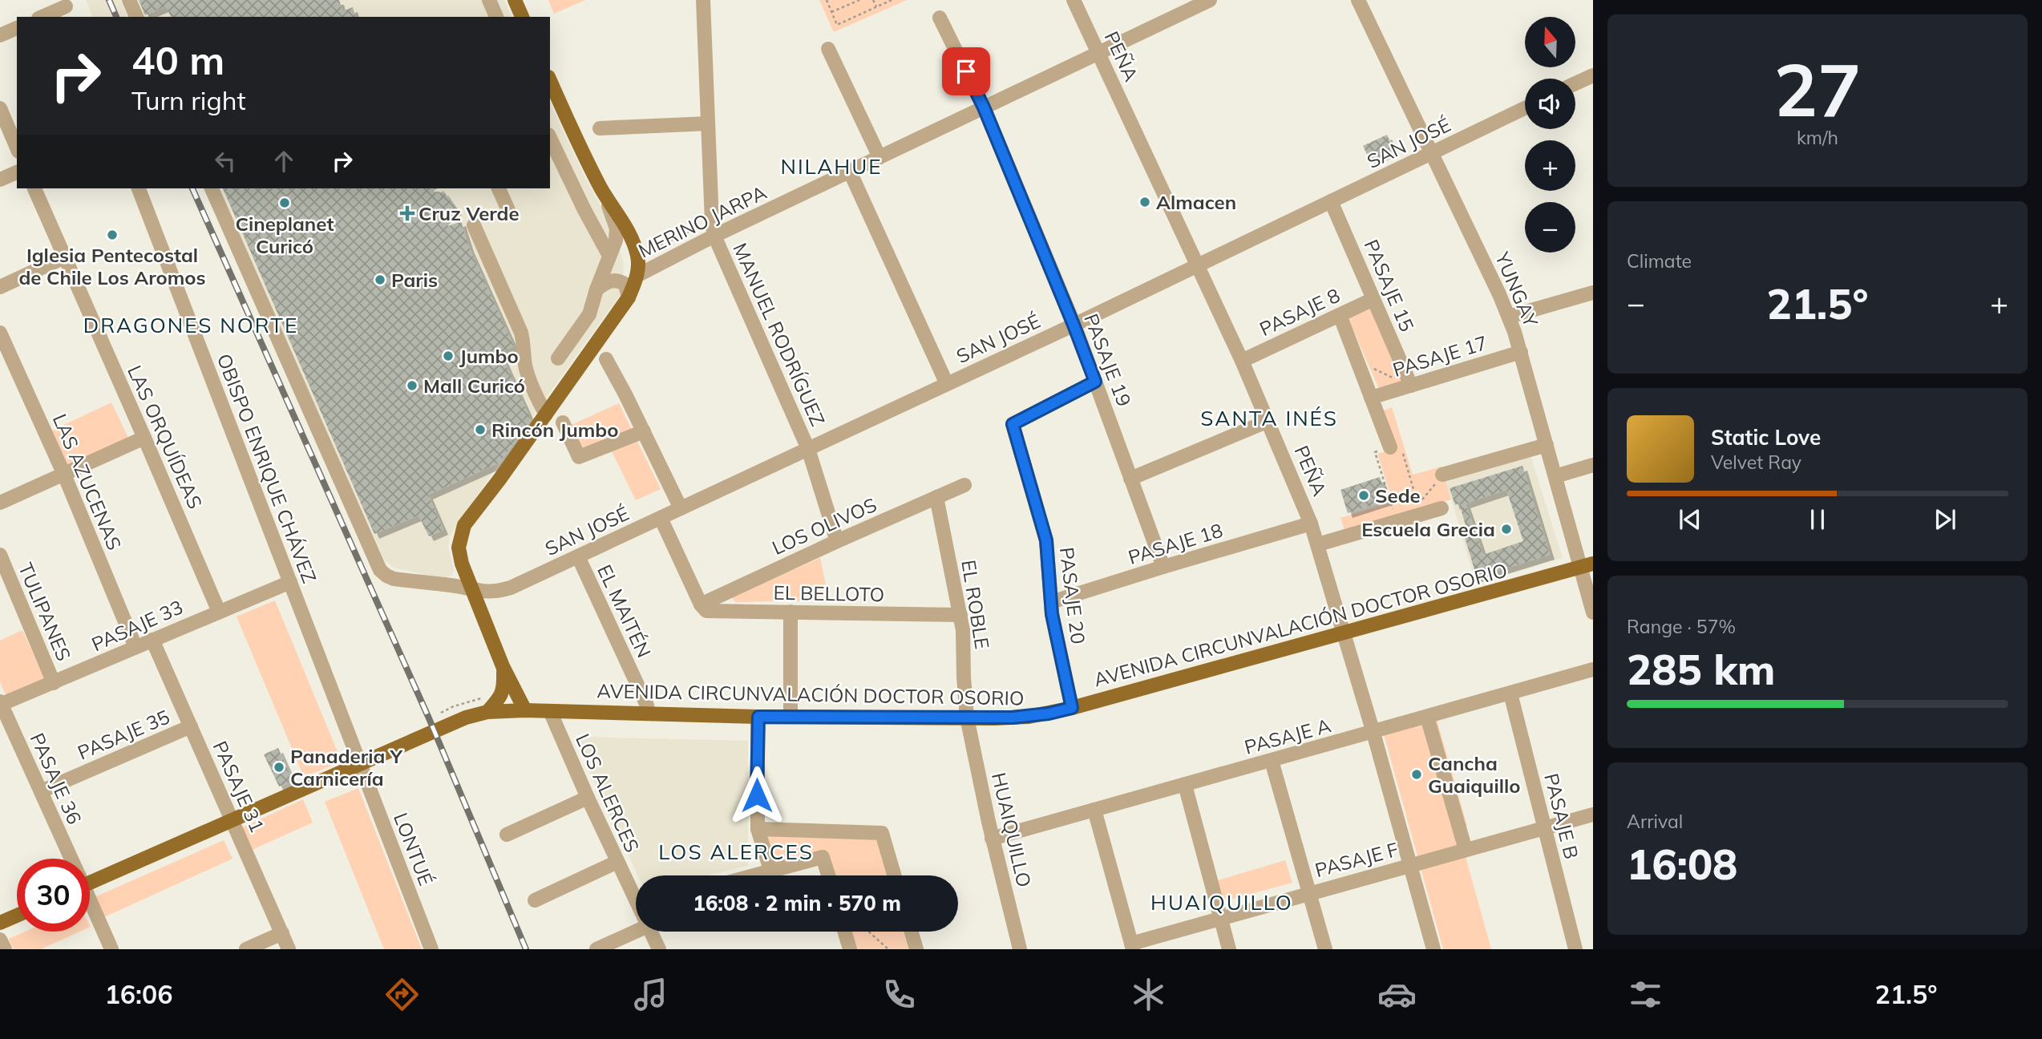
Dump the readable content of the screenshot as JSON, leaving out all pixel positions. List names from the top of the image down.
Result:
{
  "streets": {
    "main road": ["AVENIDA CIRCUNVALACIÓN DOCTOR OSORIO"],
    "street": [
      "PEÑA",
      "SAN JOSÉ",
      "MERINO JARPA",
      "PASAJE 15",
      "YUNGAY",
      "PASAJE 8",
      "MANUEL RODRÍGUEZ",
      "PASAJE 17",
      "PASAJE 19",
      "LAS ORQUÍDEAS",
      "OBISPO ENRIQUE CHÁVEZ",
      "LAS AZUCENAS",
      "LOS OLIVOS",
      "PASAJE 18",
      "EL BELLOTO",
      "PASAJE 20",
      "EL ROBLE",
      "EL MAITÉN",
      "TULIPANES",
      "PASAJE 33",
      "PASAJE 35",
      "PASAJE A",
      "PASAJE 36",
      "PASAJE 31",
      "LOS ALERCES",
      "PASAJE B",
      "HUAIQUILLO",
      "LONTUÉ",
      "PASAJE F"
    ]
  },
  "crossings": [
    ["PEÑA", "SAN JOSÉ"],
    ["PEÑA", "MERINO JARPA"],
    ["PEÑA", "PASAJE 8"],
    ["PEÑA", "PASAJE 18"],
    ["PEÑA", "AVENIDA CIRCUNVALACIÓN DOCTOR OSORIO"],
    ["PEÑA", "PASAJE A"],
    ["PEÑA", "PASAJE F"],
    ["SAN JOSÉ", "PASAJE 15"],
    ["SAN JOSÉ", "YUNGAY"],
    ["SAN JOSÉ", "MANUEL RODRÍGUEZ"],
    ["SAN JOSÉ", "PASAJE 19"],
    ["SAN JOSÉ", "EL MAITÉN"],
    ["MERINO JARPA", "MANUEL RODRÍGUEZ"],
    ["MERINO JARPA", "PASAJE 19"],
    ["PASAJE 15", "PASAJE 8"],
    ["PASAJE 15", "PASAJE 17"],
    ["YUNGAY", "PASAJE 17"],
    ["YUNGAY", "AVENIDA CIRCUNVALACIÓN DOCTOR OSORIO"],
    ["MANUEL RODRÍGUEZ", "LOS OLIVOS"],
    ["PASAJE 19", "PASAJE 18"],
    ["PASAJE 19", "PASAJE 20"],
    ["LAS ORQUÍDEAS", "PASAJE 33"],
    ["OBISPO ENRIQUE CHÁVEZ", "AVENIDA CIRCUNVALACIÓN DOCTOR OSORIO"],
    ["OBISPO ENRIQUE CHÁVEZ", "PASAJE 33"],
    ["OBISPO ENRIQUE CHÁVEZ", "LONTUÉ"],
    ["LAS AZUCENAS", "PASAJE 33"],
    ["LOS OLIVOS", "EL BELLOTO"],
    ["LOS OLIVOS", "EL ROBLE"],
    ["PASAJE 18", "PASAJE 20"],
    ["EL BELLOTO", "EL ROBLE"],
    ["PASAJE 20", "AVENIDA CIRCUNVALACIÓN DOCTOR OSORIO"],
    ["EL ROBLE", "AVENIDA CIRCUNVALACIÓN DOCTOR OSORIO"],
    ["EL ROBLE", "HUAIQUILLO"],
    ["EL MAITÉN", "AVENIDA CIRCUNVALACIÓN DOCTOR OSORIO"],
    ["TULIPANES", "PASAJE 33"],
    ["AVENIDA CIRCUNVALACIÓN DOCTOR OSORIO", "PASAJE 31"],
    ["AVENIDA CIRCUNVALACIÓN DOCTOR OSORIO", "LOS ALERCES"],
    ["AVENIDA CIRCUNVALACIÓN DOCTOR OSORIO", "HUAIQUILLO"],
    ["AVENIDA CIRCUNVALACIÓN DOCTOR OSORIO", "LONTUÉ"],
    ["PASAJE 33", "PASAJE 36"],
    ["PASAJE 33", "PASAJE 31"],
    ["PASAJE 35", "PASAJE 36"],
    ["PASAJE 35", "PASAJE 31"],
    ["PASAJE A", "PASAJE B"],
    ["PASAJE A", "HUAIQUILLO"],
    ["PASAJE B", "PASAJE F"]
  ],
  "districts": [
    "NILAHUE",
    "DRAGONES NORTE",
    "SANTA INÉS",
    "LOS ALERCES",
    "HUAIQUILLO"
  ],
  "places": {
    "other": [
      "Almacen",
      "Cineplanet Curicó",
      "Iglesia Pentecostal de Chile Los Aromos",
      "Paris",
      "Jumbo",
      "Mall Curicó",
      "Rincón Jumbo",
      "Sede",
      "Escuela Grecia",
      "Panaderia Y Carnicería",
      "Cancha Guaiquillo"
    ],
    "health": ["Cruz Verde"]
  },
  "north": "top",
  "page": {
    "tile": [
      ["27", "km/h"],
      "Climate",
      ["Range · 57%", "285 km"],
      ["Arrival", "16:08"]
    ],
    "map_buttons": ["+", "−"],
    "turn": ["40 m", "Turn right"],
    "heat": ["−", "21.5°", "+"],
    "song": ["Static Love", "Velvet Ray"],
    "limit": "30",
    "trip": "16:08 · 2 min · 570 m",
    "tabs": ["16:06", "21.5°"]
  }
}
